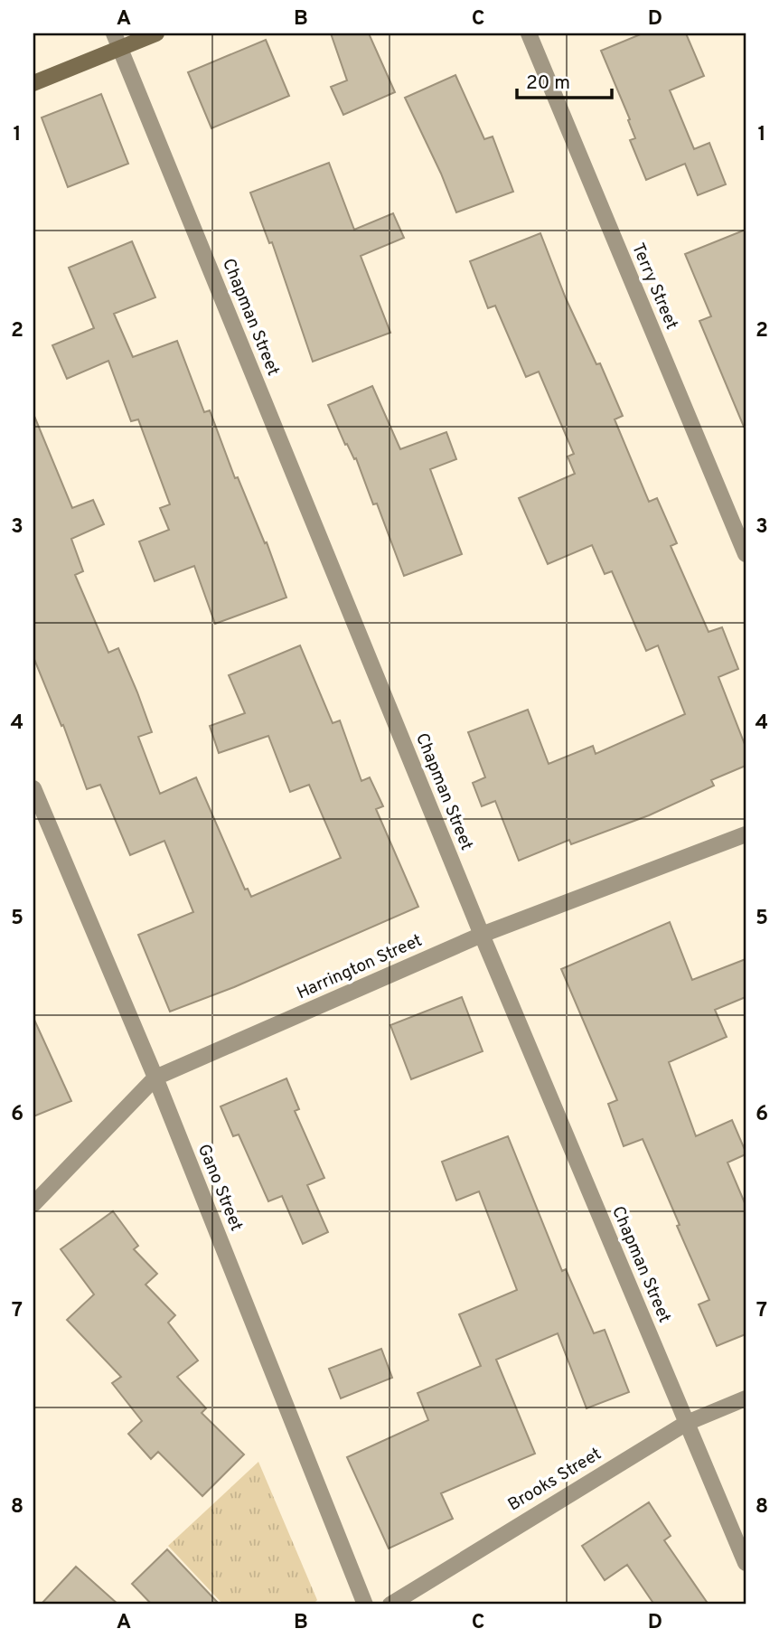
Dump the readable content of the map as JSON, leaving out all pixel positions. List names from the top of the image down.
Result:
{
  "streets": {
    "street": [
      "Terry Street",
      "Chapman Street",
      "Harrington Street",
      "Gano Street",
      "Brooks Street"
    ]
  },
  "crossings": [
    ["Chapman Street", "Harrington Street"],
    ["Chapman Street", "Brooks Street"],
    ["Harrington Street", "Gano Street"]
  ],
  "scale_bar": "20 m",
  "grid": {
    "columns": [
      "A",
      "B",
      "C",
      "D"
    ],
    "rows": [
      "1",
      "2",
      "3",
      "4",
      "5",
      "6",
      "7",
      "8"
    ]
  }
}
